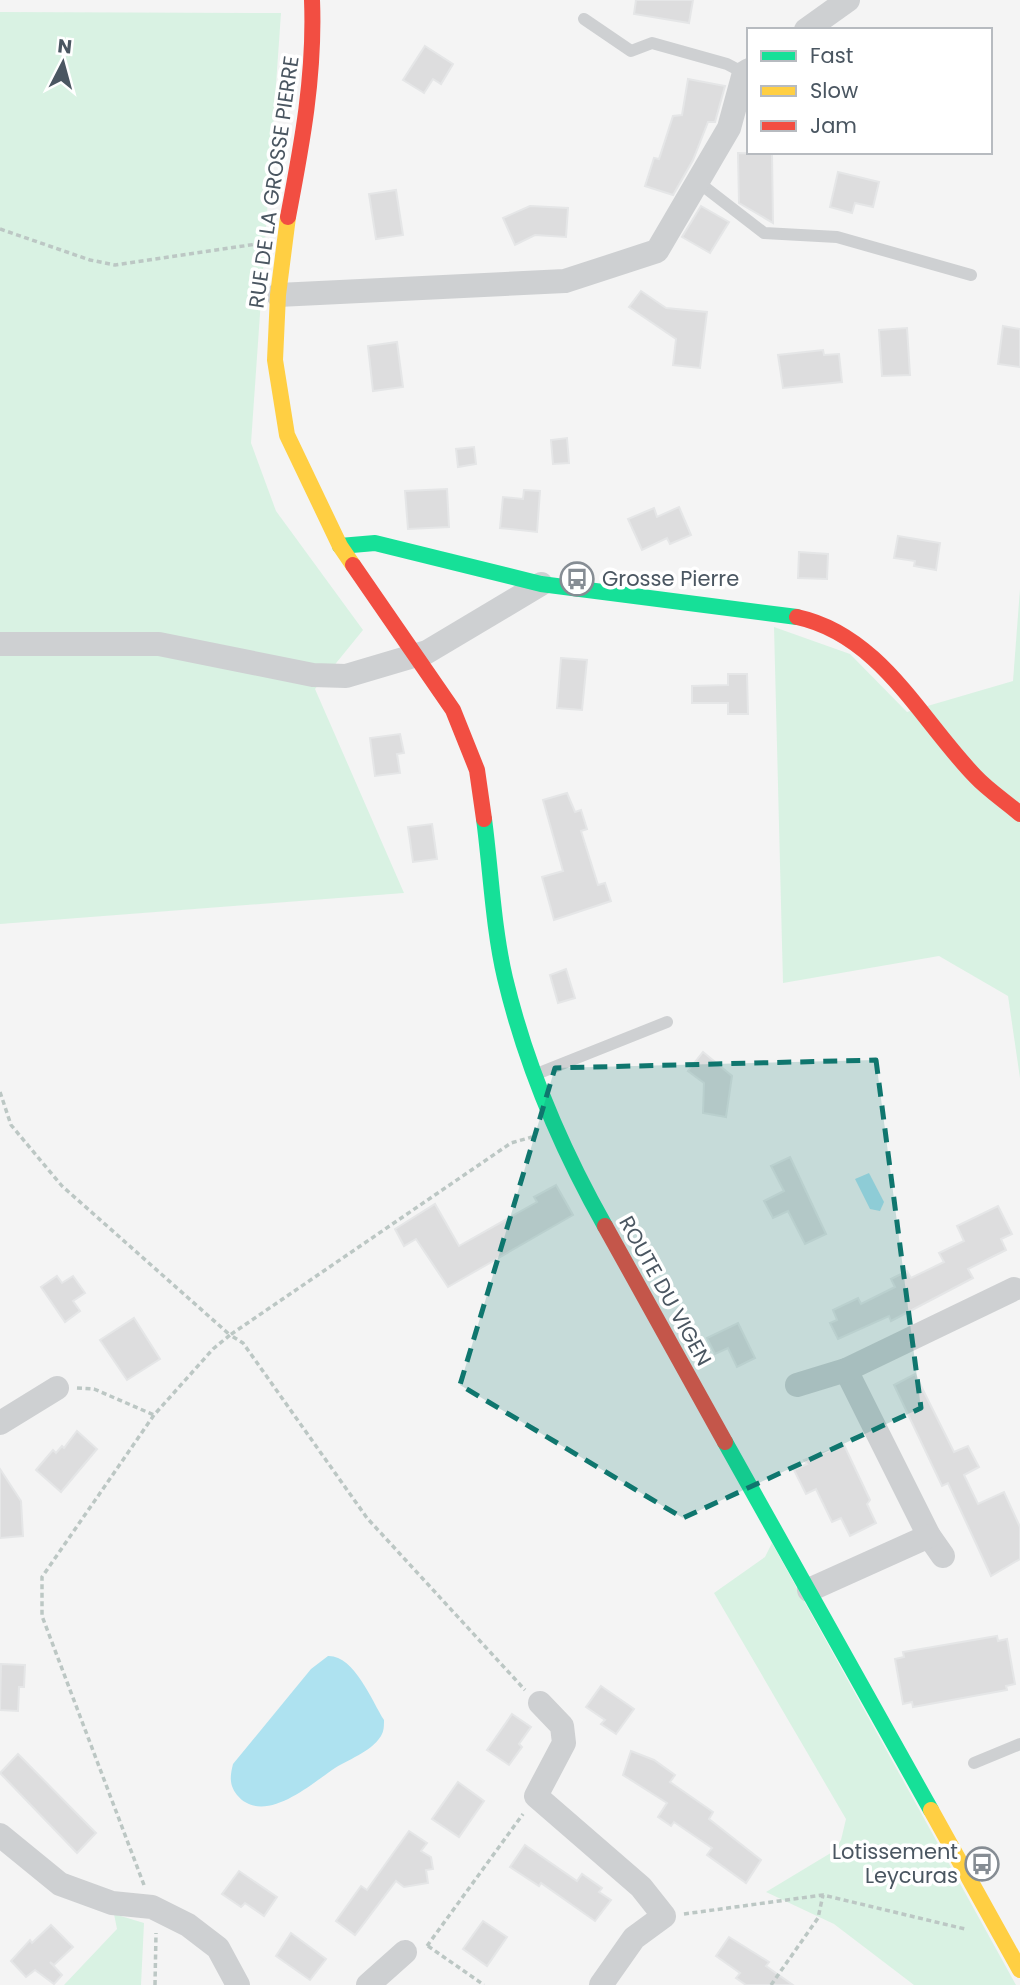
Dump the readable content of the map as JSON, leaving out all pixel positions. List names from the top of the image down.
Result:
{
  "streets": {
    "street": ["RUE DE LA GROSSE PIERRE", "ROUTE DU VIGEN"]
  },
  "crossings": [
    ["RUE DE LA GROSSE PIERRE", "ROUTE DU VIGEN"]
  ],
  "places": {
    "bus stop": ["Grosse Pierre", "Lotissement Leycuras"]
  },
  "legend": ["Fast", "Slow", "Jam"],
  "north": "top"
}
